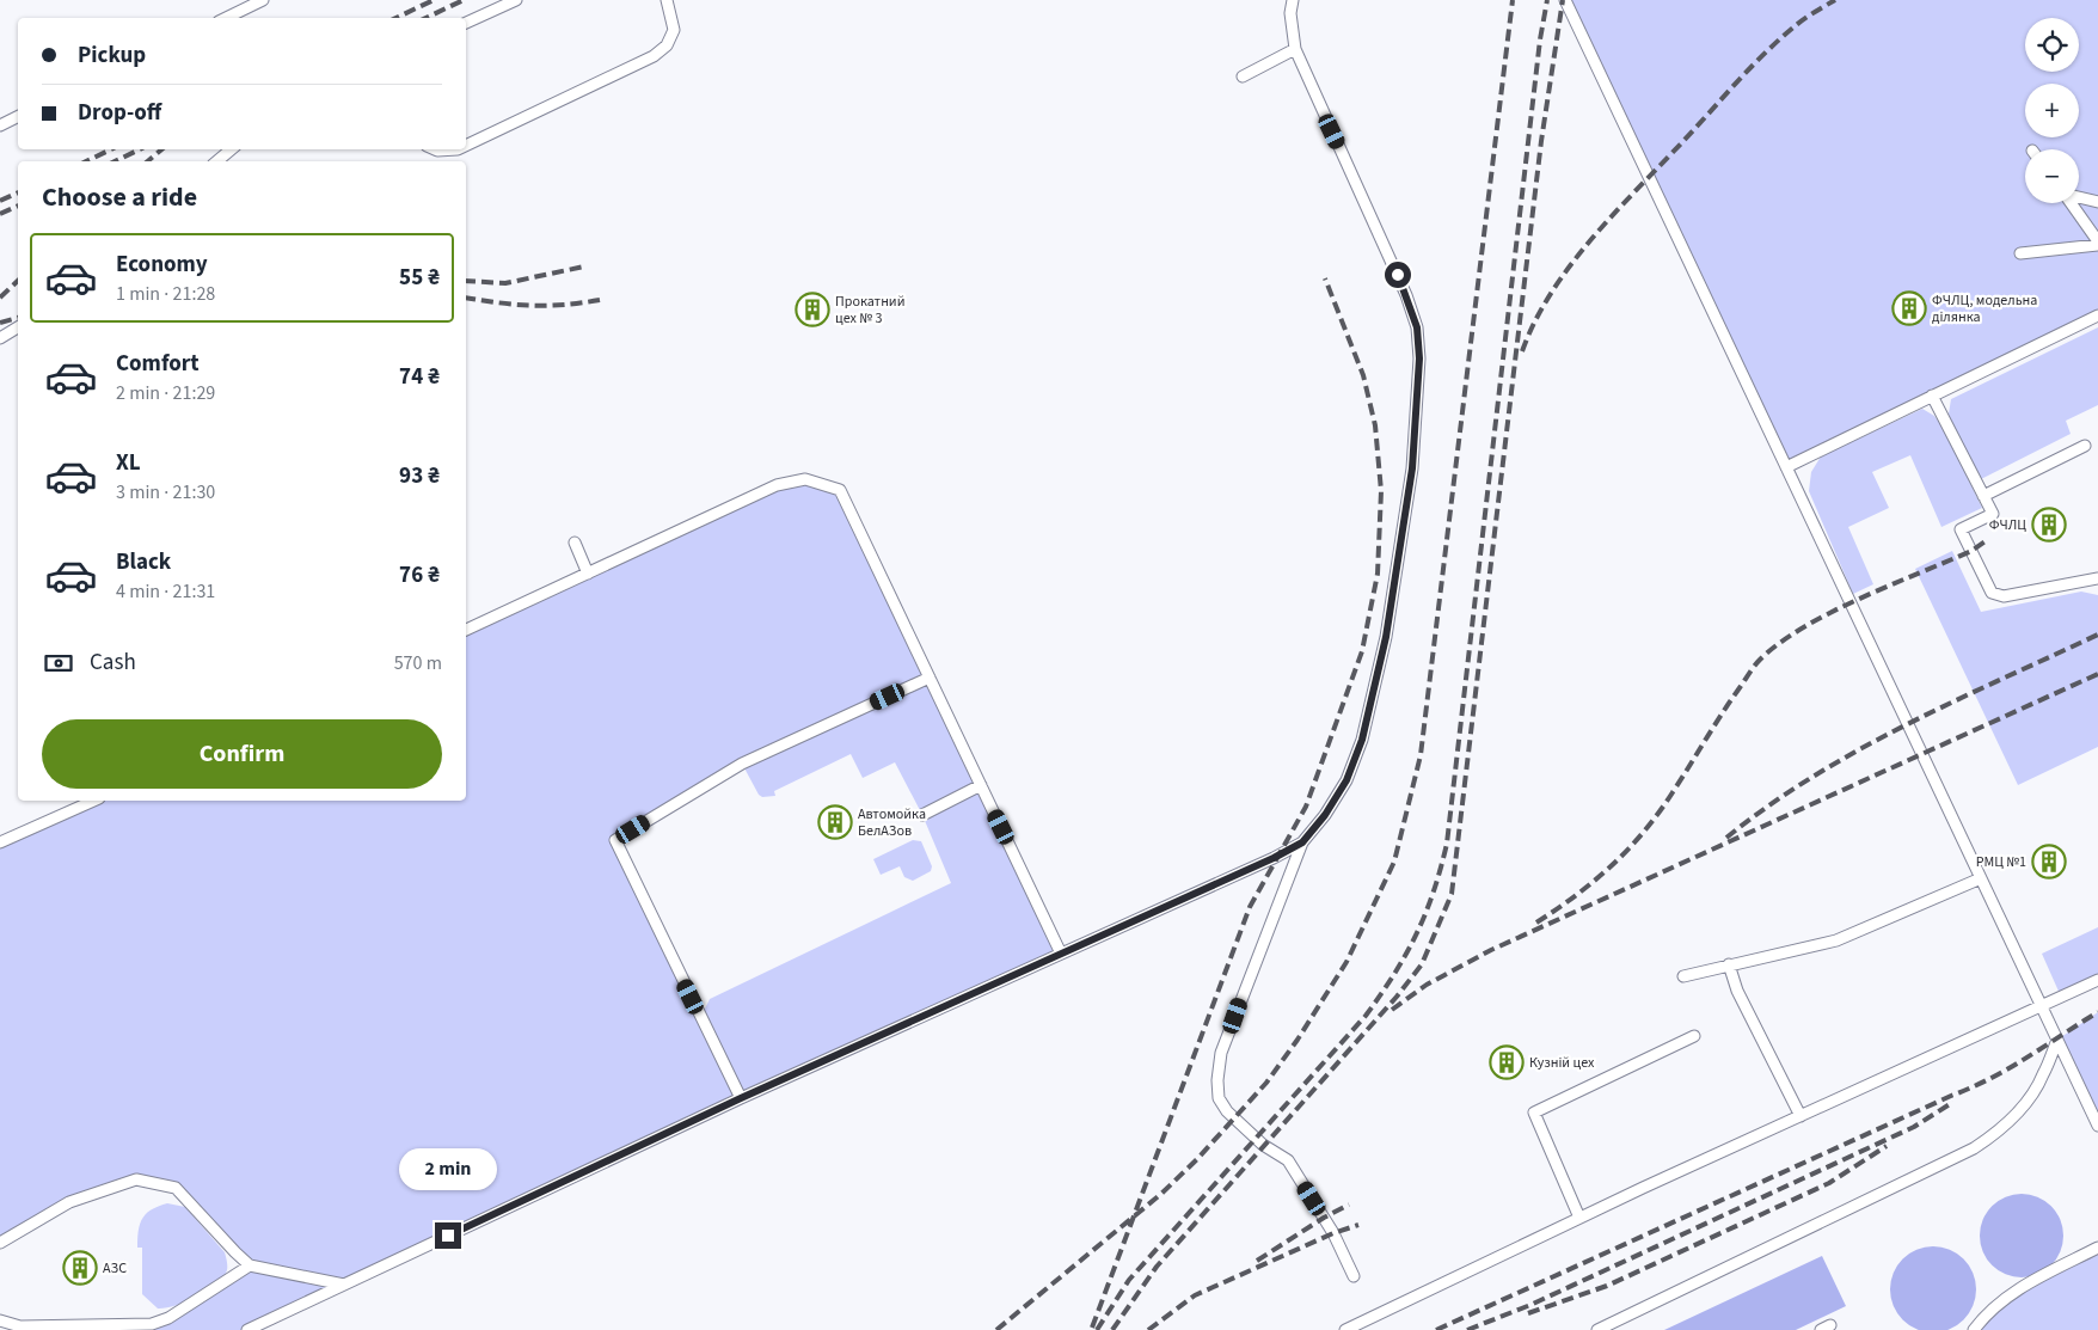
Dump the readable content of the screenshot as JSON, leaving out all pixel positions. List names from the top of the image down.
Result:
{
  "places": {
    "building": [
      "ФЧЛЦ, модельна ділянка",
      "Прокатний цех № 3",
      "ФЧЛЦ",
      "Автомойка БелАЗов",
      "РМЦ №1",
      "Кузній цех",
      "АЗС"
    ]
  },
  "page": {
    "map_buttons": ["+", "−"],
    "banner": ["Pickup", "Drop-off"],
    "heading": "Choose a ride",
    "list": [
      {
        "name": "Economy",
        "note": "1 min · 21:28",
        "value": "55 ₴"
      },
      {
        "name": "Comfort",
        "note": "2 min · 21:29",
        "value": "74 ₴"
      },
      {
        "name": "XL",
        "note": "3 min · 21:30",
        "value": "93 ₴"
      },
      {
        "name": "Black",
        "note": "4 min · 21:31",
        "value": "76 ₴"
      }
    ],
    "pay": ["Cash", "570 m"],
    "buttons": "Confirm",
    "bubble": "2 min"
  }
}
